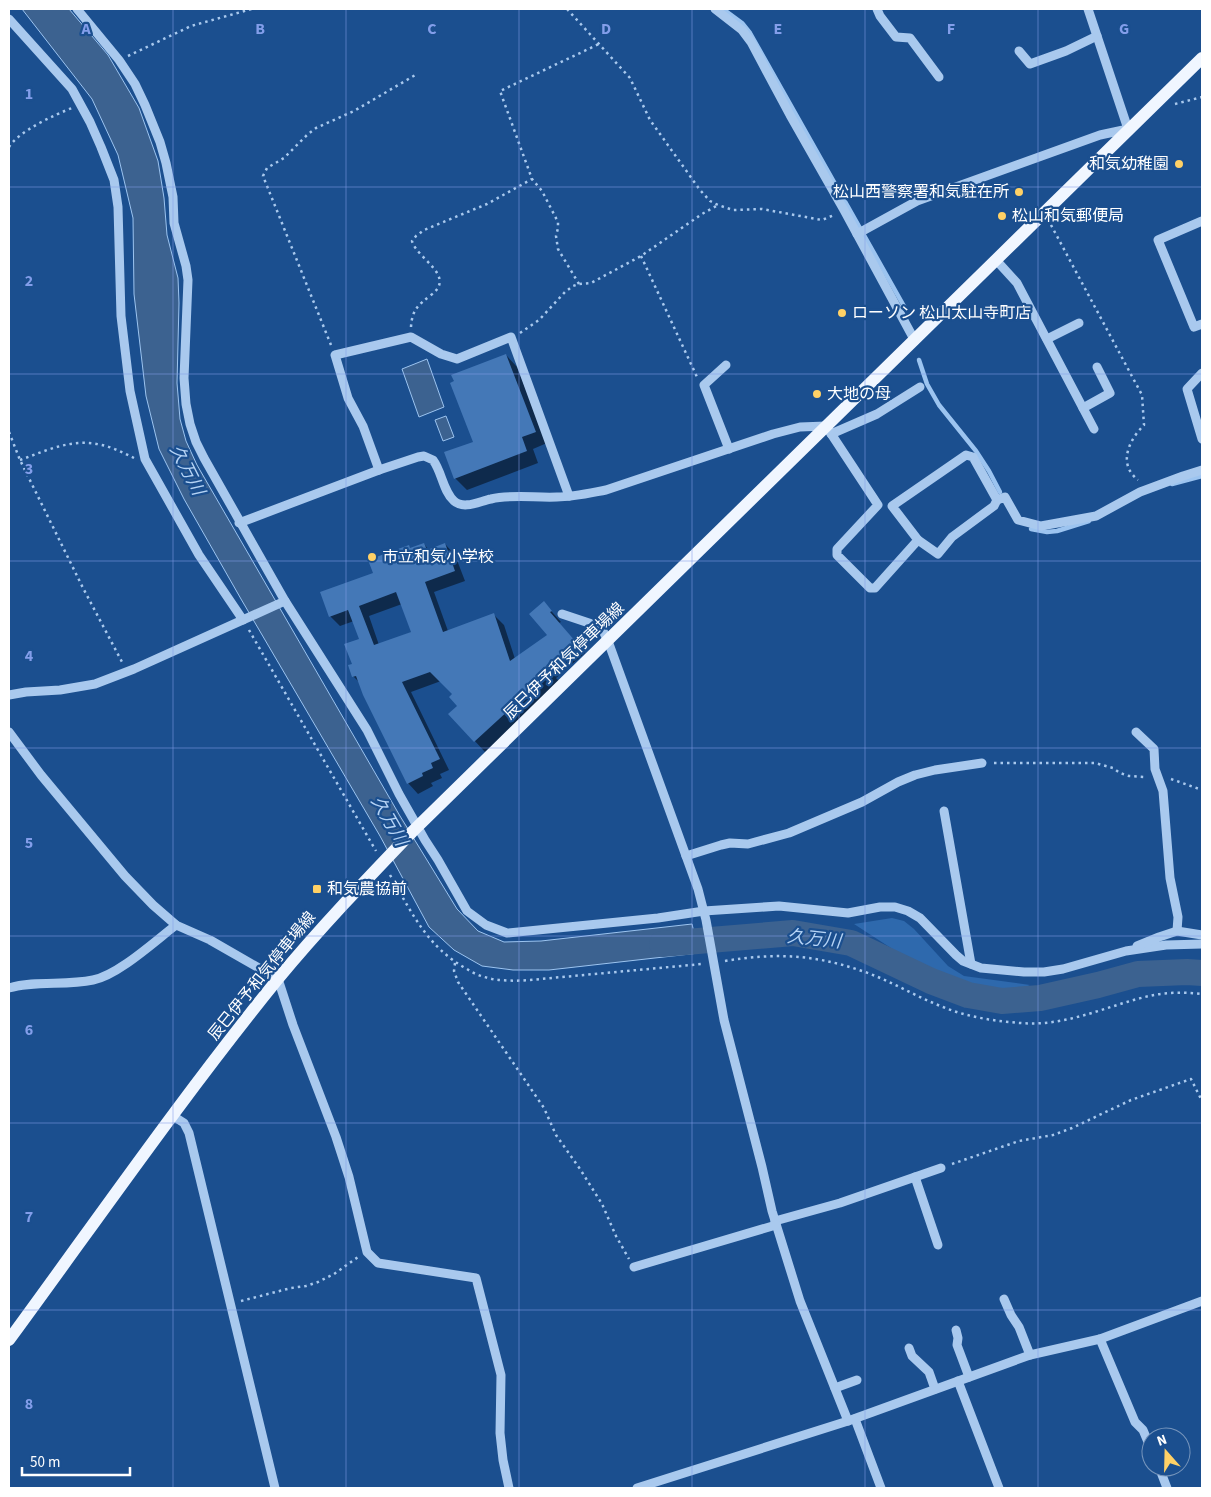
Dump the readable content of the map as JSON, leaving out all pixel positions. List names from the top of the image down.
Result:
{
  "streets": {
    "main road": ["辰巳伊予和気停車場線"]
  },
  "water": ["久万川"],
  "places": {
    "other": [
      "和気幼稚園",
      "松山西警察署和気駐在所",
      "松山和気郵便局",
      "ローソン 松山太山寺町店",
      "大地の母",
      "市立和気小学校"
    ],
    "transit": ["和気農協前"]
  },
  "scale_bar": "50 m",
  "north": "top",
  "grid": {
    "columns": [
      "A",
      "B",
      "C",
      "D",
      "E",
      "F",
      "G"
    ],
    "rows": [
      "1",
      "2",
      "3",
      "4",
      "5",
      "6",
      "7",
      "8"
    ]
  }
}
